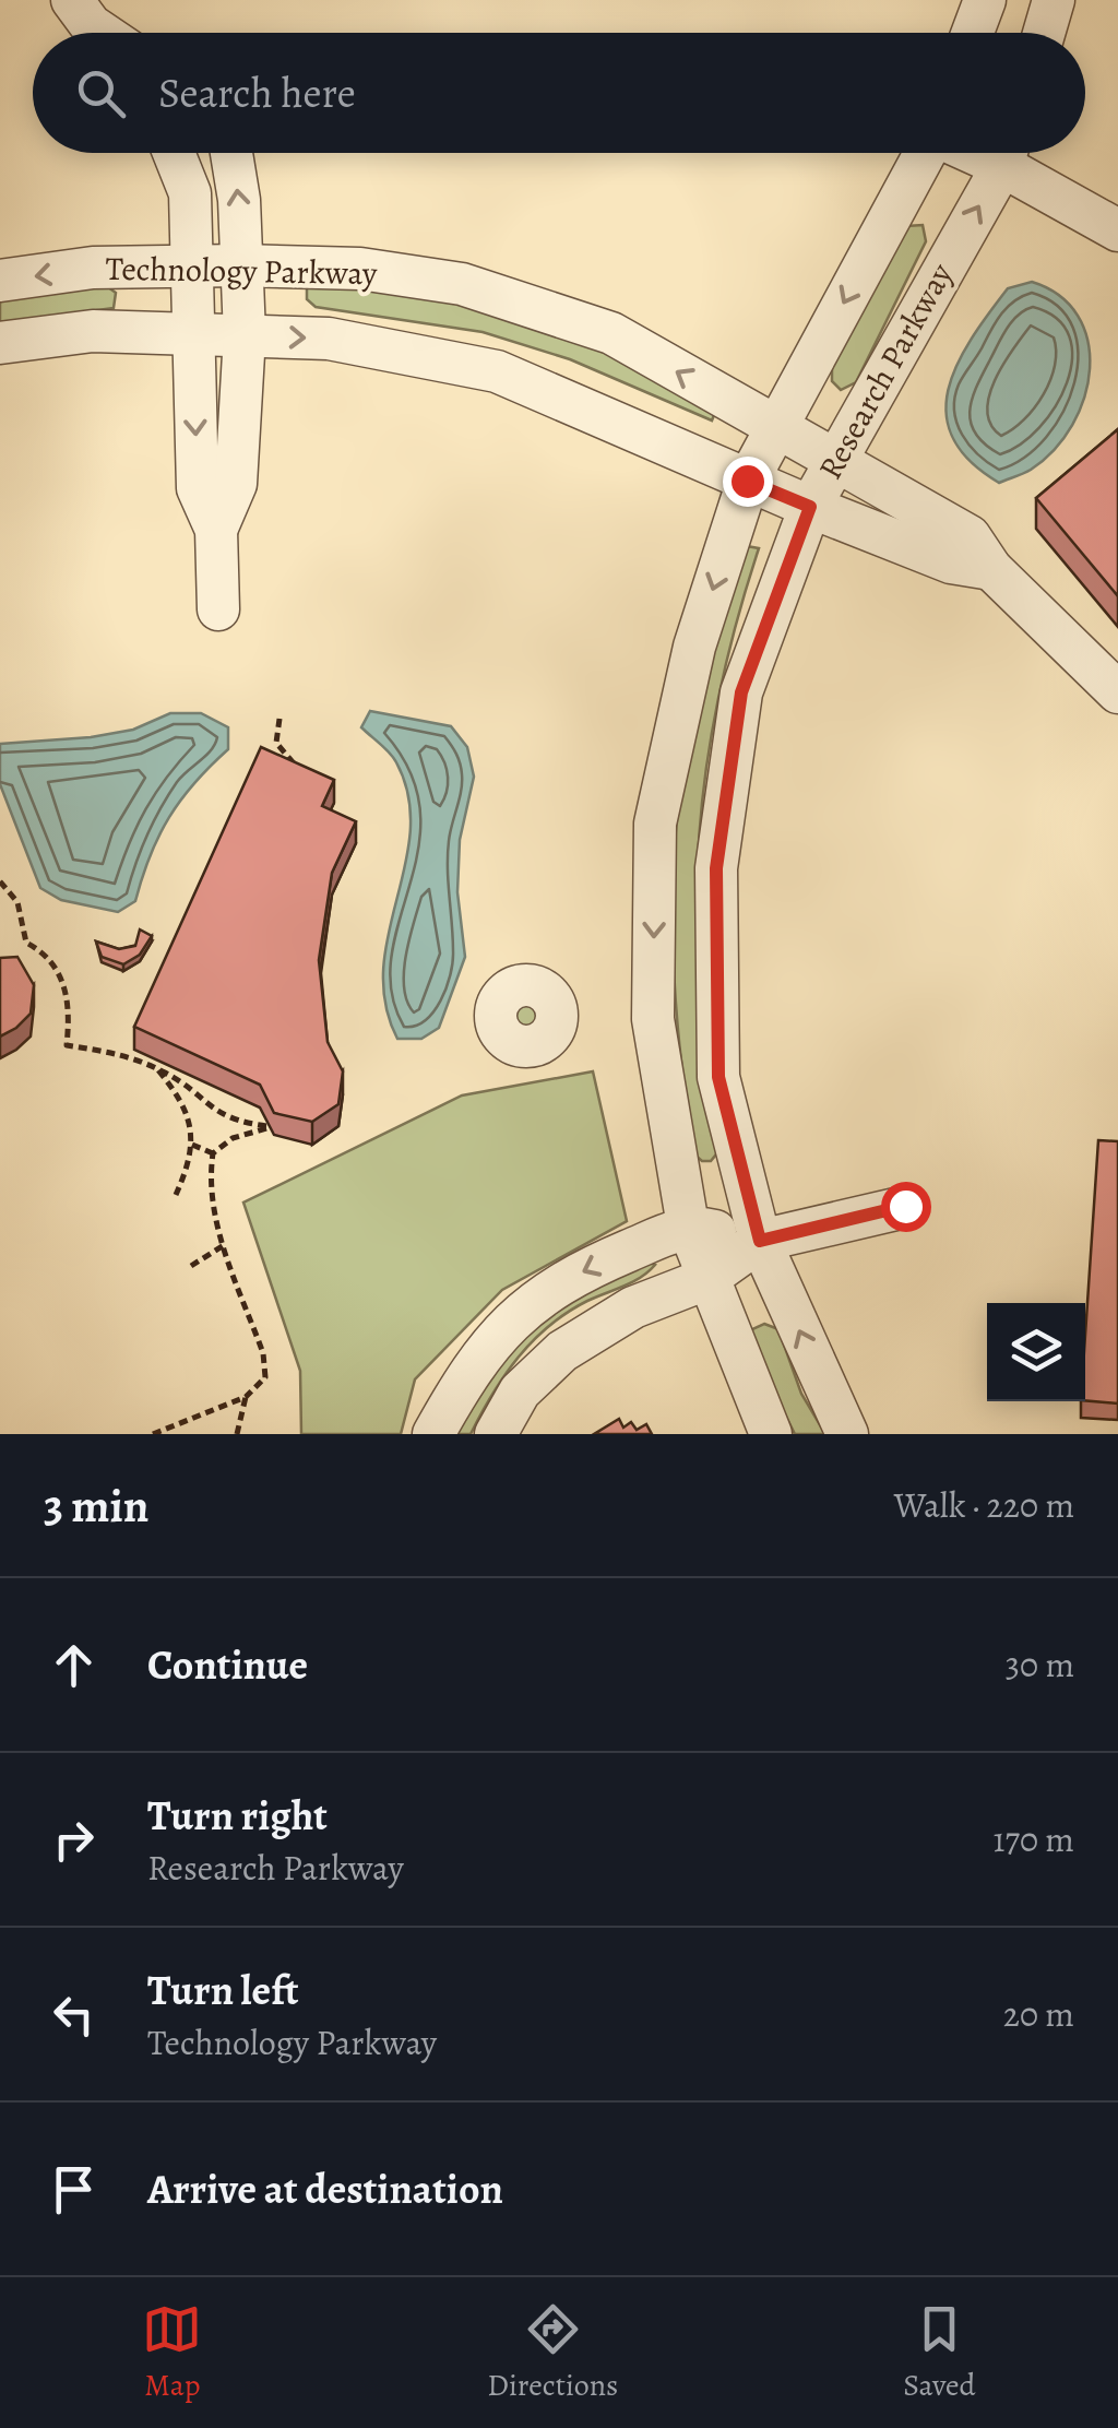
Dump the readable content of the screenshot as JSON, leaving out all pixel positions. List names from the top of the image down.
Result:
{
  "streets": {
    "street": ["Technology Parkway", "Research Parkway"]
  },
  "crossings": [
    ["Technology Parkway", "Research Parkway"]
  ],
  "page": {
    "search": "Search here",
    "heading": ["3 min", "Walk · 220 m"],
    "list": [
      ["Continue", "30 m"],
      ["Turn right", "Research Parkway", "170 m"],
      ["Turn left", "Technology Parkway", "20 m"],
      "Arrive at destination"
    ],
    "nav": ["Map", "Directions", "Saved"]
  }
}
